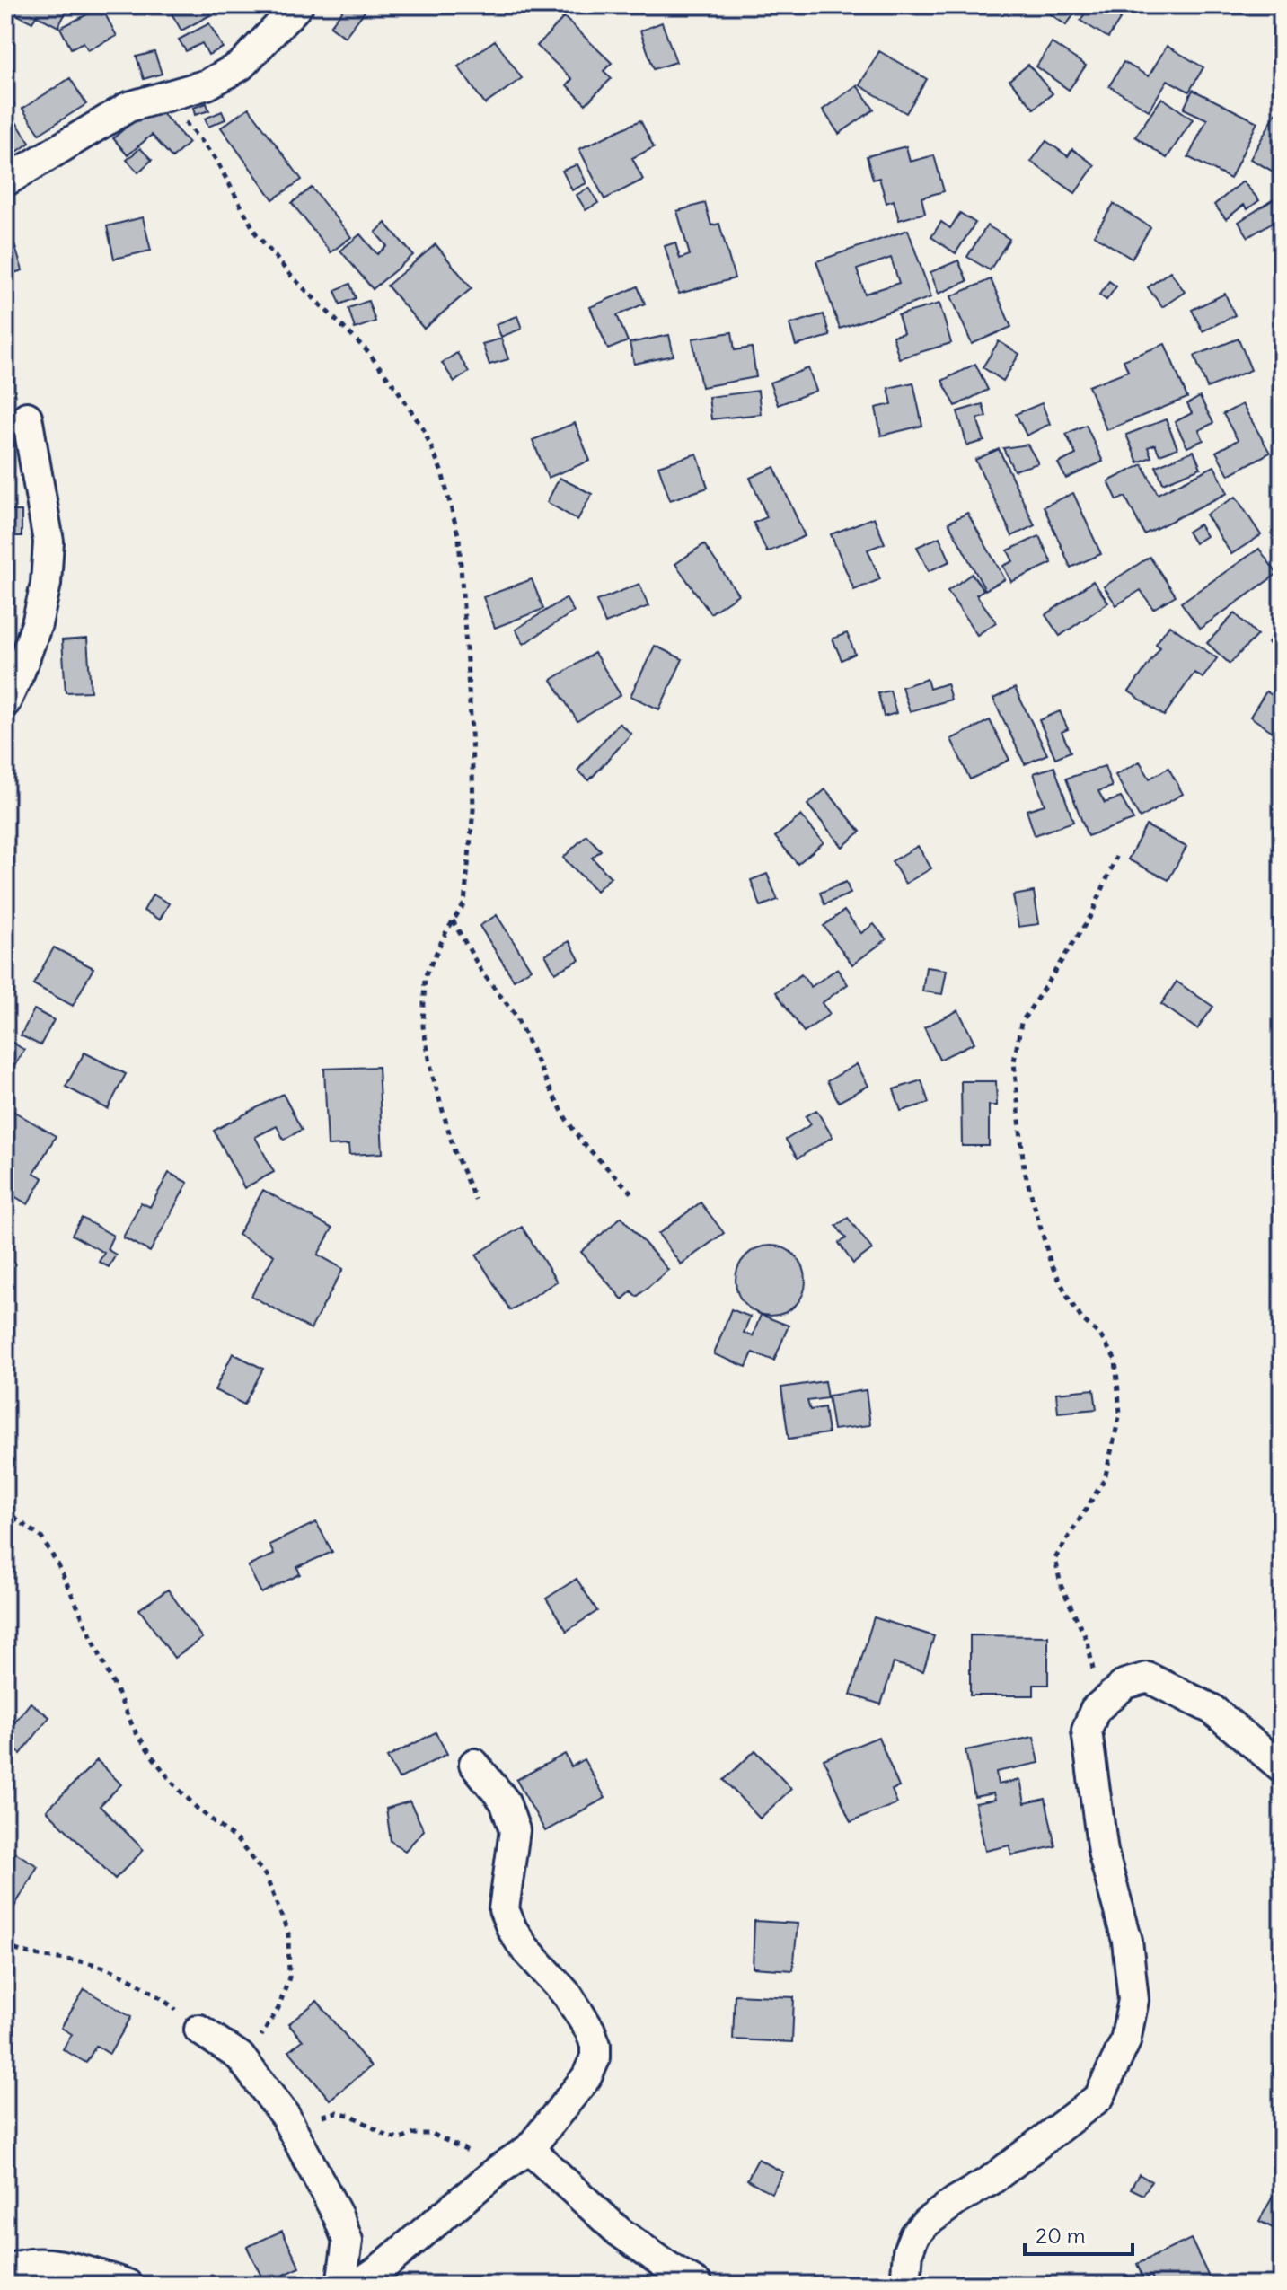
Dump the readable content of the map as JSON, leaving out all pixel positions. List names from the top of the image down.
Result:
{
  "scale_bar": "20 m"
}
